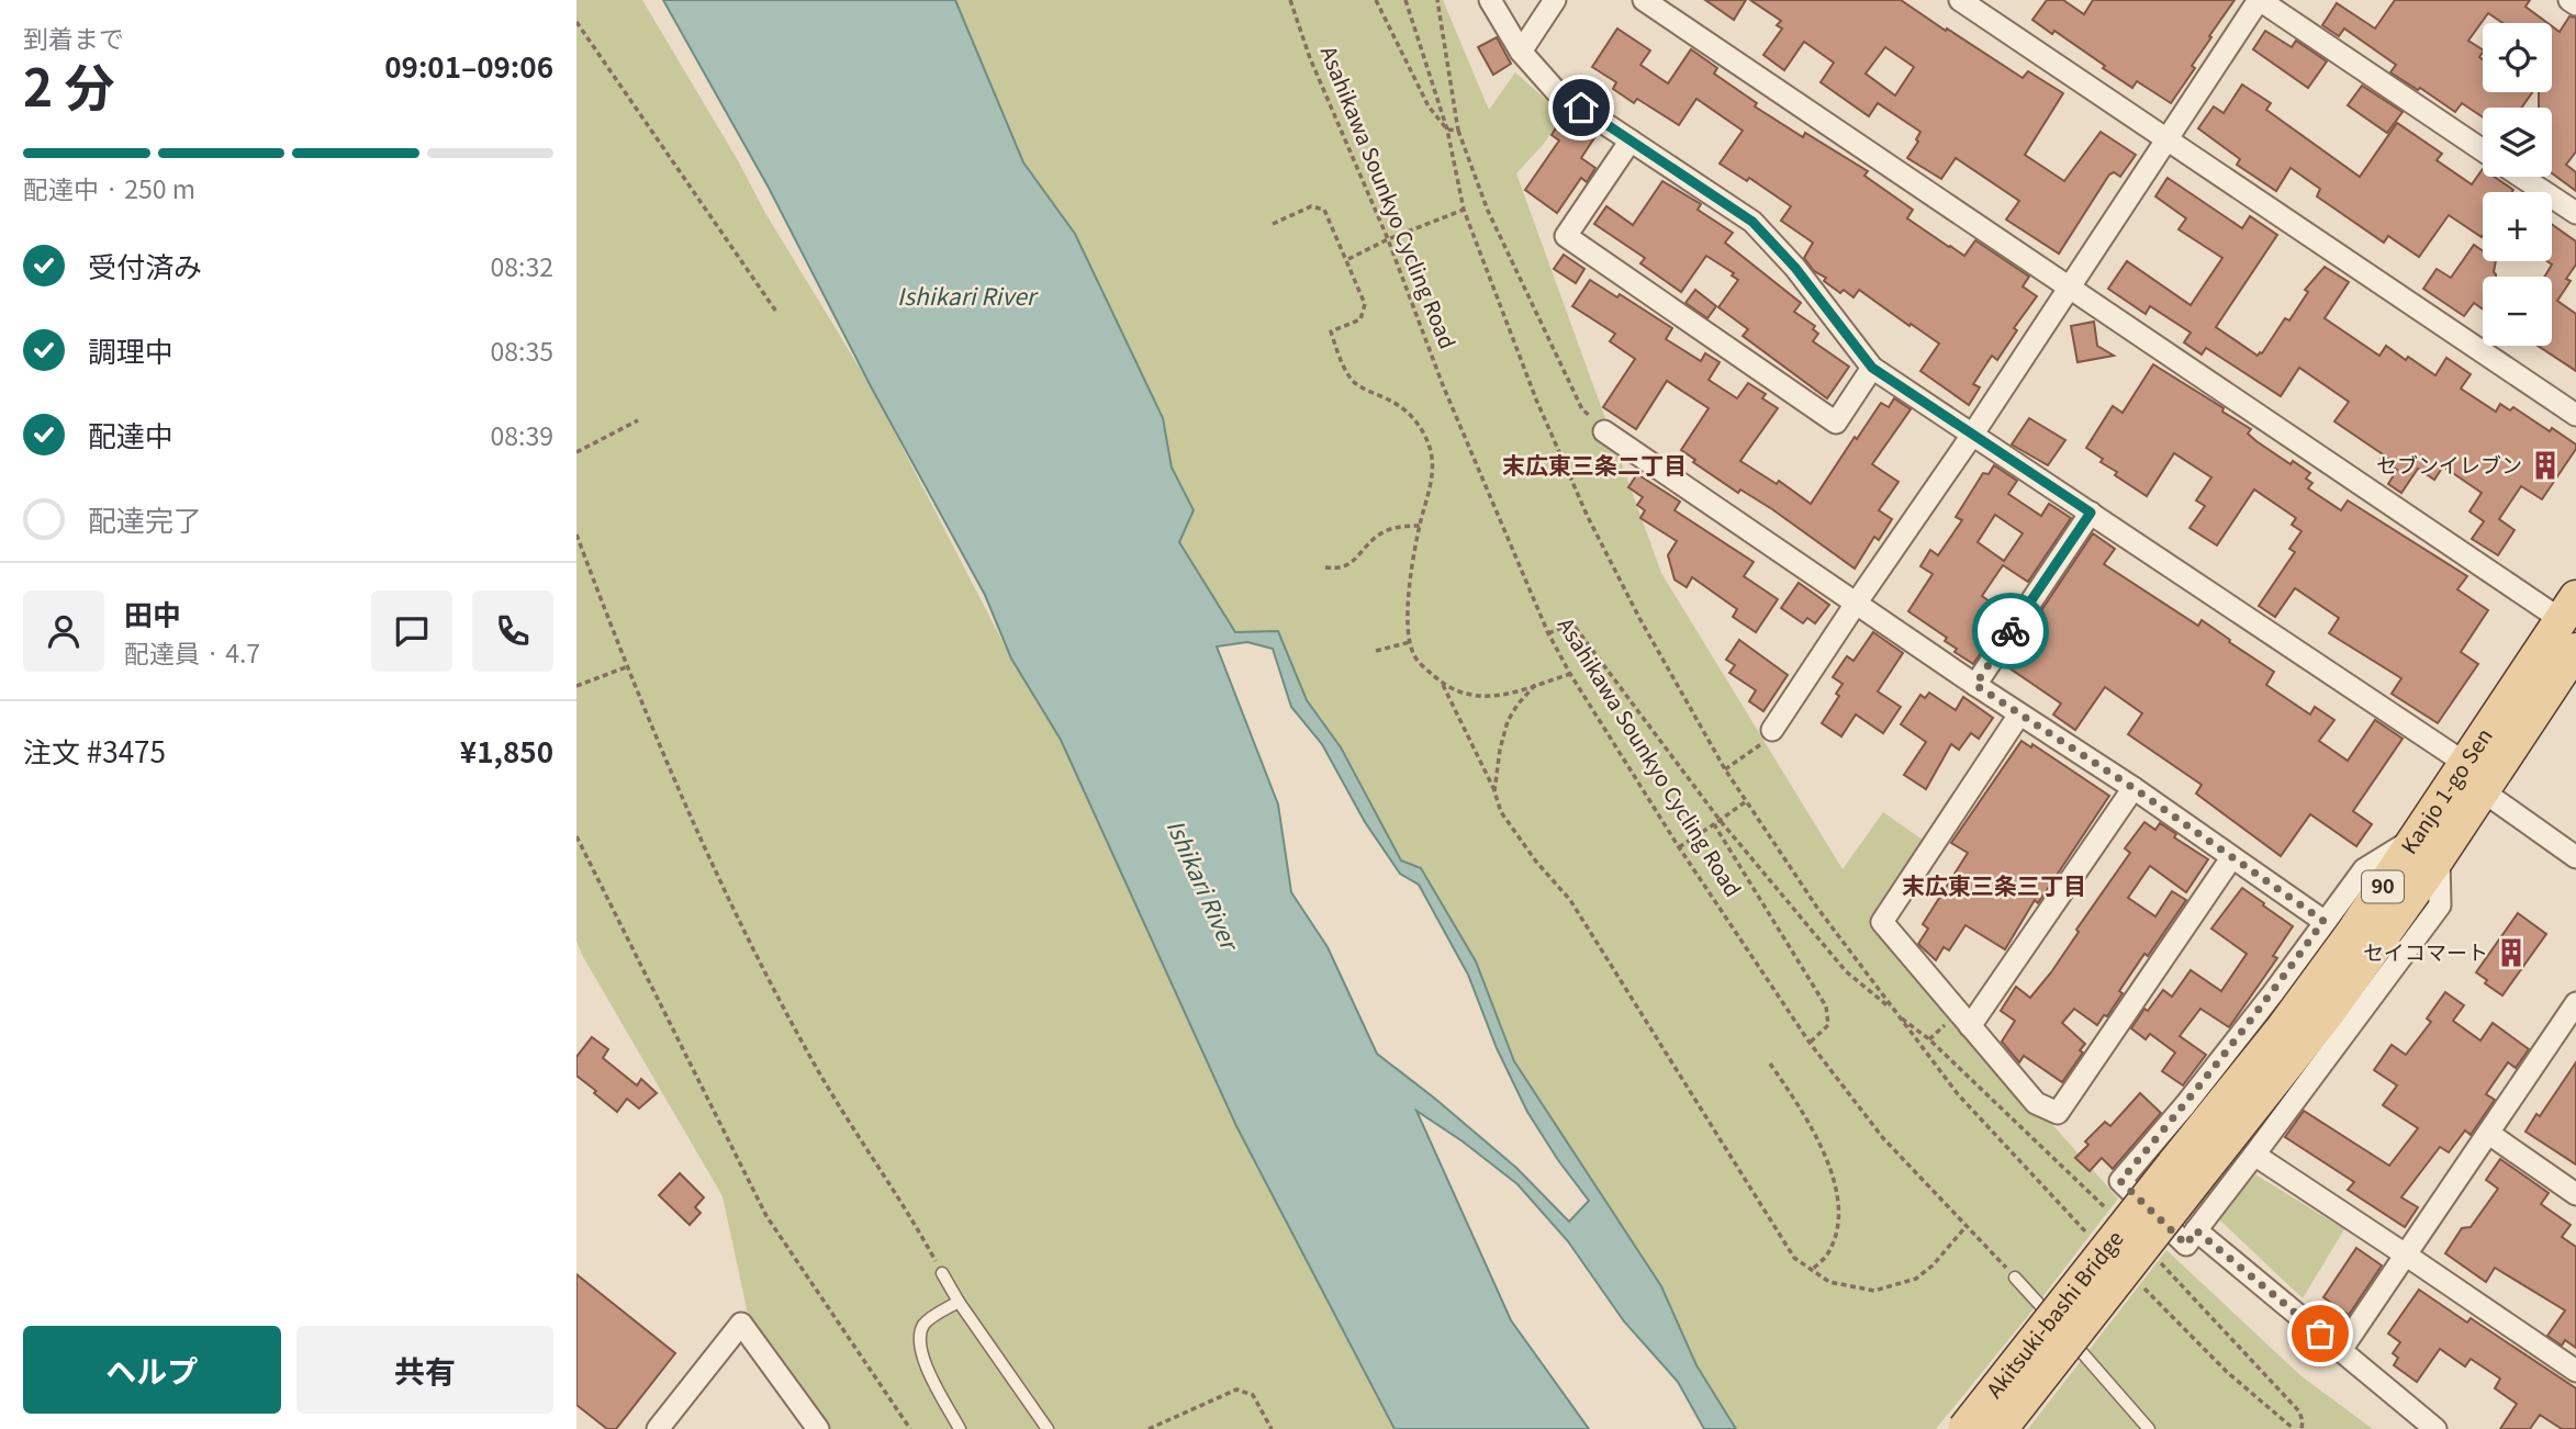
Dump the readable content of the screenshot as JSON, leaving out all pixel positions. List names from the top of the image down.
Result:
{
  "streets": {
    "main road": ["Kanjo 1-go Sen", "90", "Akitsuki-bashi Bridge"],
    "path": ["Asahikawa Sounkyo Cycling Road"]
  },
  "crossings": [
    ["Kanjo 1-go Sen", "Akitsuki-bashi Bridge"]
  ],
  "districts": ["末広東三条二丁目", "末広東三条三丁目"],
  "water": ["Ishikari River"],
  "places": {
    "building": ["セブンイレブン", "セイコマート"]
  },
  "page": {
    "heading": ["2 分", "到着まで", "09:01–09:06"],
    "panel": [
      "田中",
      "配達員 · 4.7",
      "注文 #3475",
      "¥1,850"
    ],
    "map_buttons": ["+", "−"],
    "bar": "配達中 · 250 m",
    "list": [
      ["受付済み", "08:32"],
      ["調理中", "08:35"],
      ["配達中", "08:39"],
      "配達完了"
    ],
    "buttons": ["ヘルプ", "共有"]
  }
}
